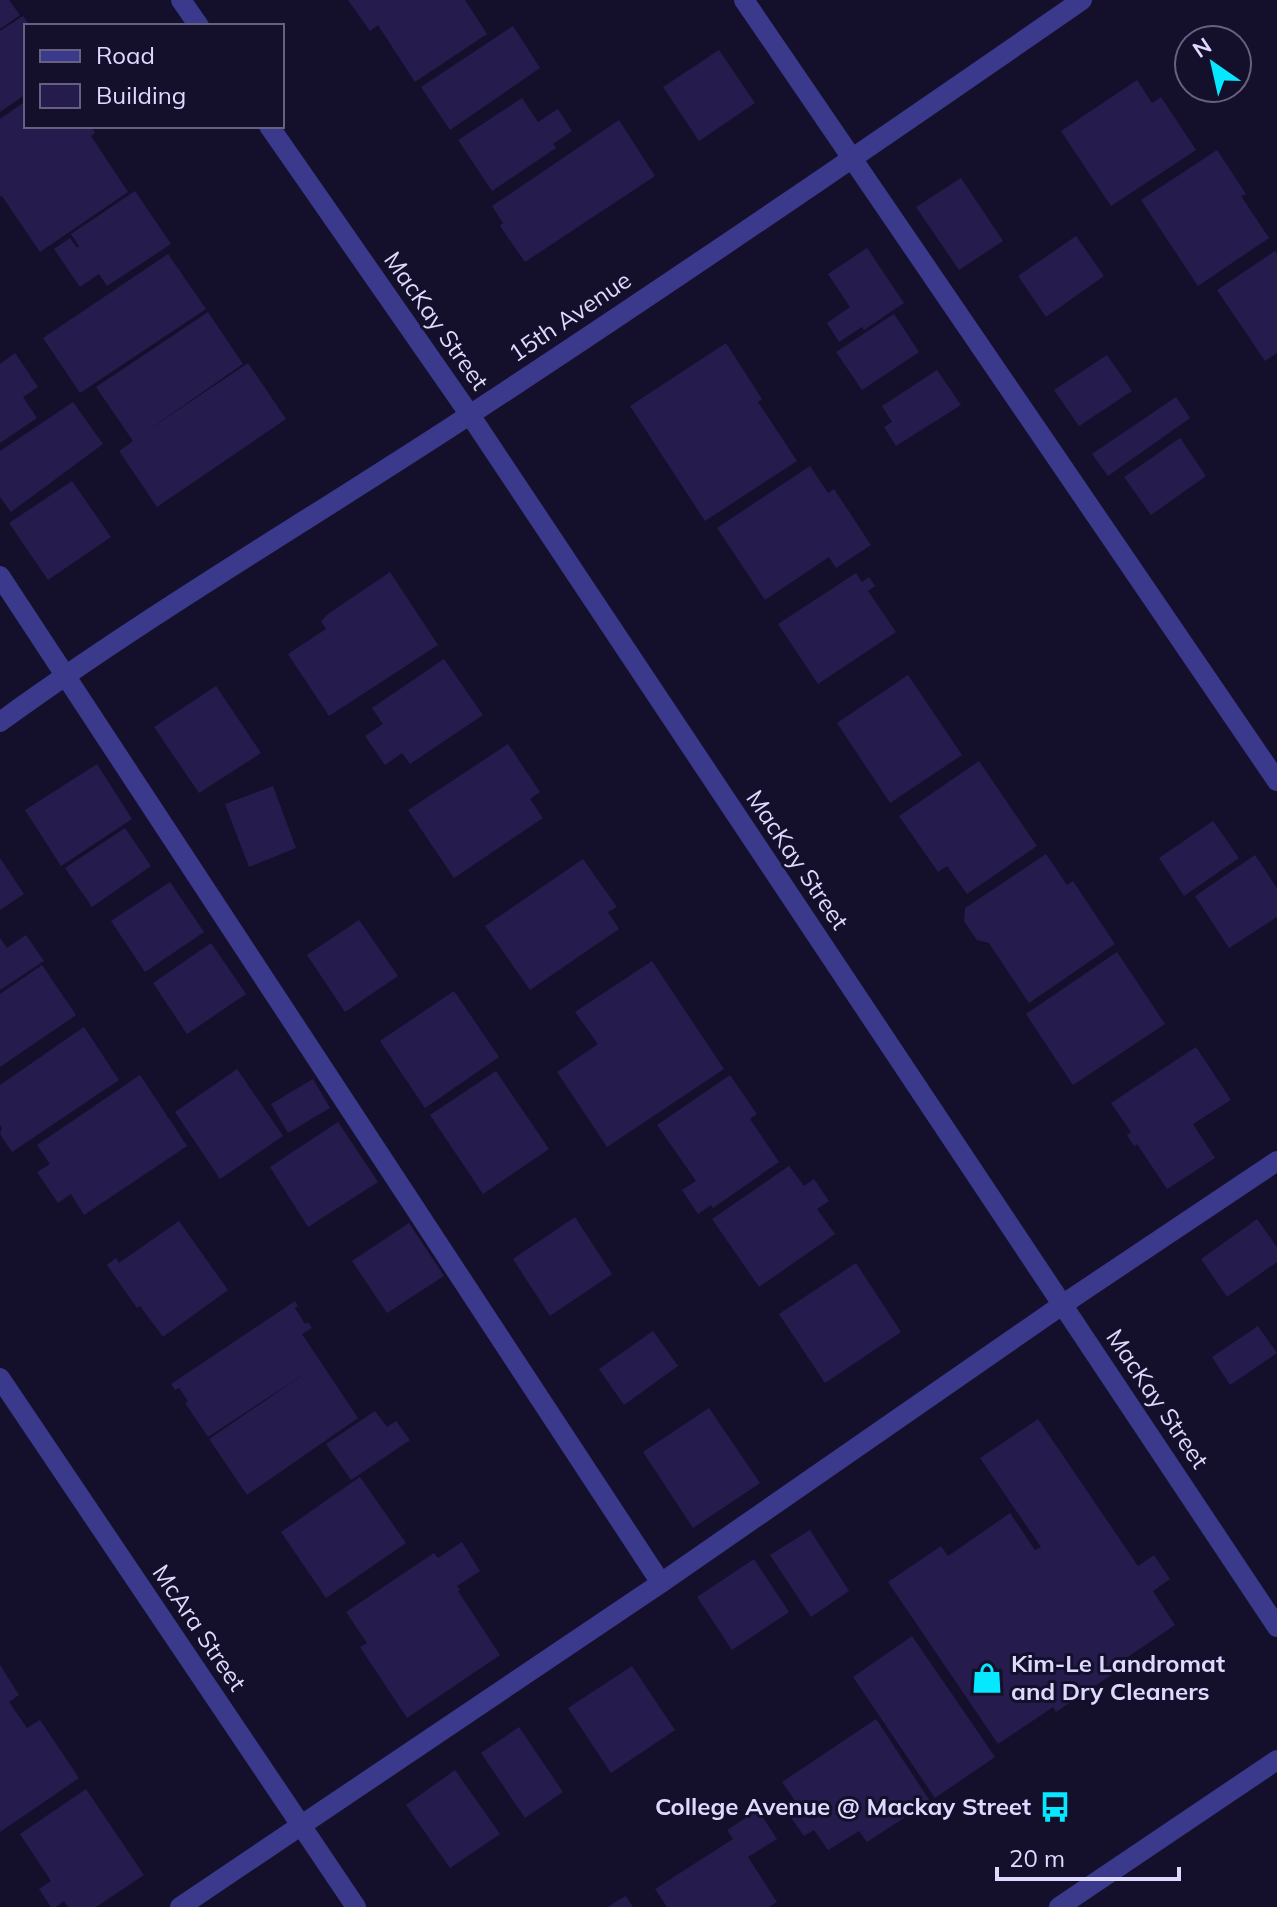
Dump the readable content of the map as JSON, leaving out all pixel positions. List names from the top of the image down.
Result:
{
  "streets": {
    "street": ["15th Avenue", "MacKay Street", "McAra Street"]
  },
  "crossings": [
    ["15th Avenue", "MacKay Street"]
  ],
  "places": {
    "shop": ["Kim-Le Landromat and Dry Cleaners"],
    "bus stop": ["College Avenue @ Mackay Street"]
  },
  "legend": ["Road", "Building"],
  "scale_bar": "20 m",
  "north": "top left"
}
